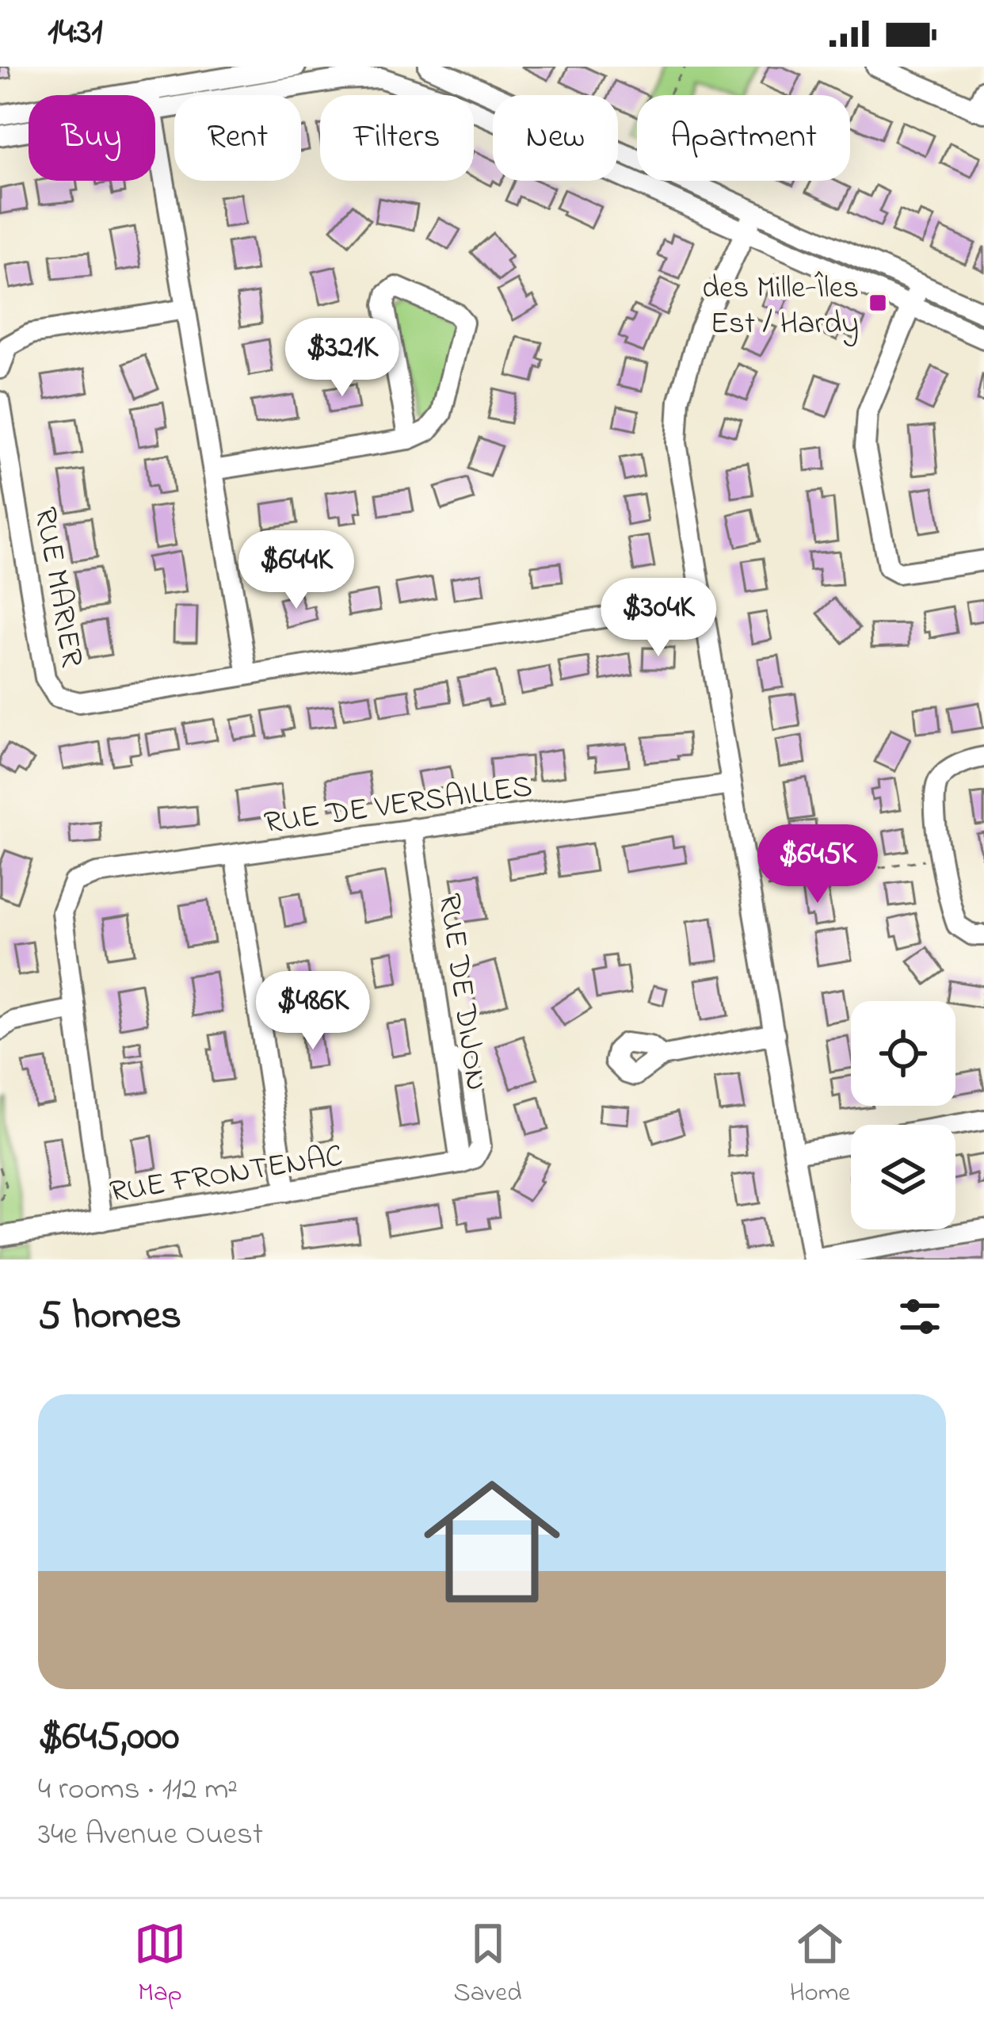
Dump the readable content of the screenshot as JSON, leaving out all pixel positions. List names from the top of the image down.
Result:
{
  "streets": {
    "street": [
      "RUE MARIER",
      "RUE DE VERSAILLES",
      "RUE DE DIJON",
      "RUE FRONTENAC"
    ]
  },
  "crossings": [
    ["RUE DE VERSAILLES", "RUE DE DIJON"],
    ["RUE DE DIJON", "RUE FRONTENAC"]
  ],
  "places": {
    "transit": ["des Mille-Îles Est / Hardy"]
  },
  "page": {
    "status": "14:31",
    "chip": [
      "Buy",
      "Rent",
      "Filters",
      "New",
      "Apartment"
    ],
    "price": [
      "$321K",
      "$644K",
      "$304K",
      "$645K",
      "$486K"
    ],
    "heading": "5 homes",
    "list": [
      {
        "name": "$645,000",
        "note": "4 rooms · 112 m² · 34e Avenue Ouest"
      }
    ],
    "tabs": ["Map", "Saved", "Home"]
  }
}
